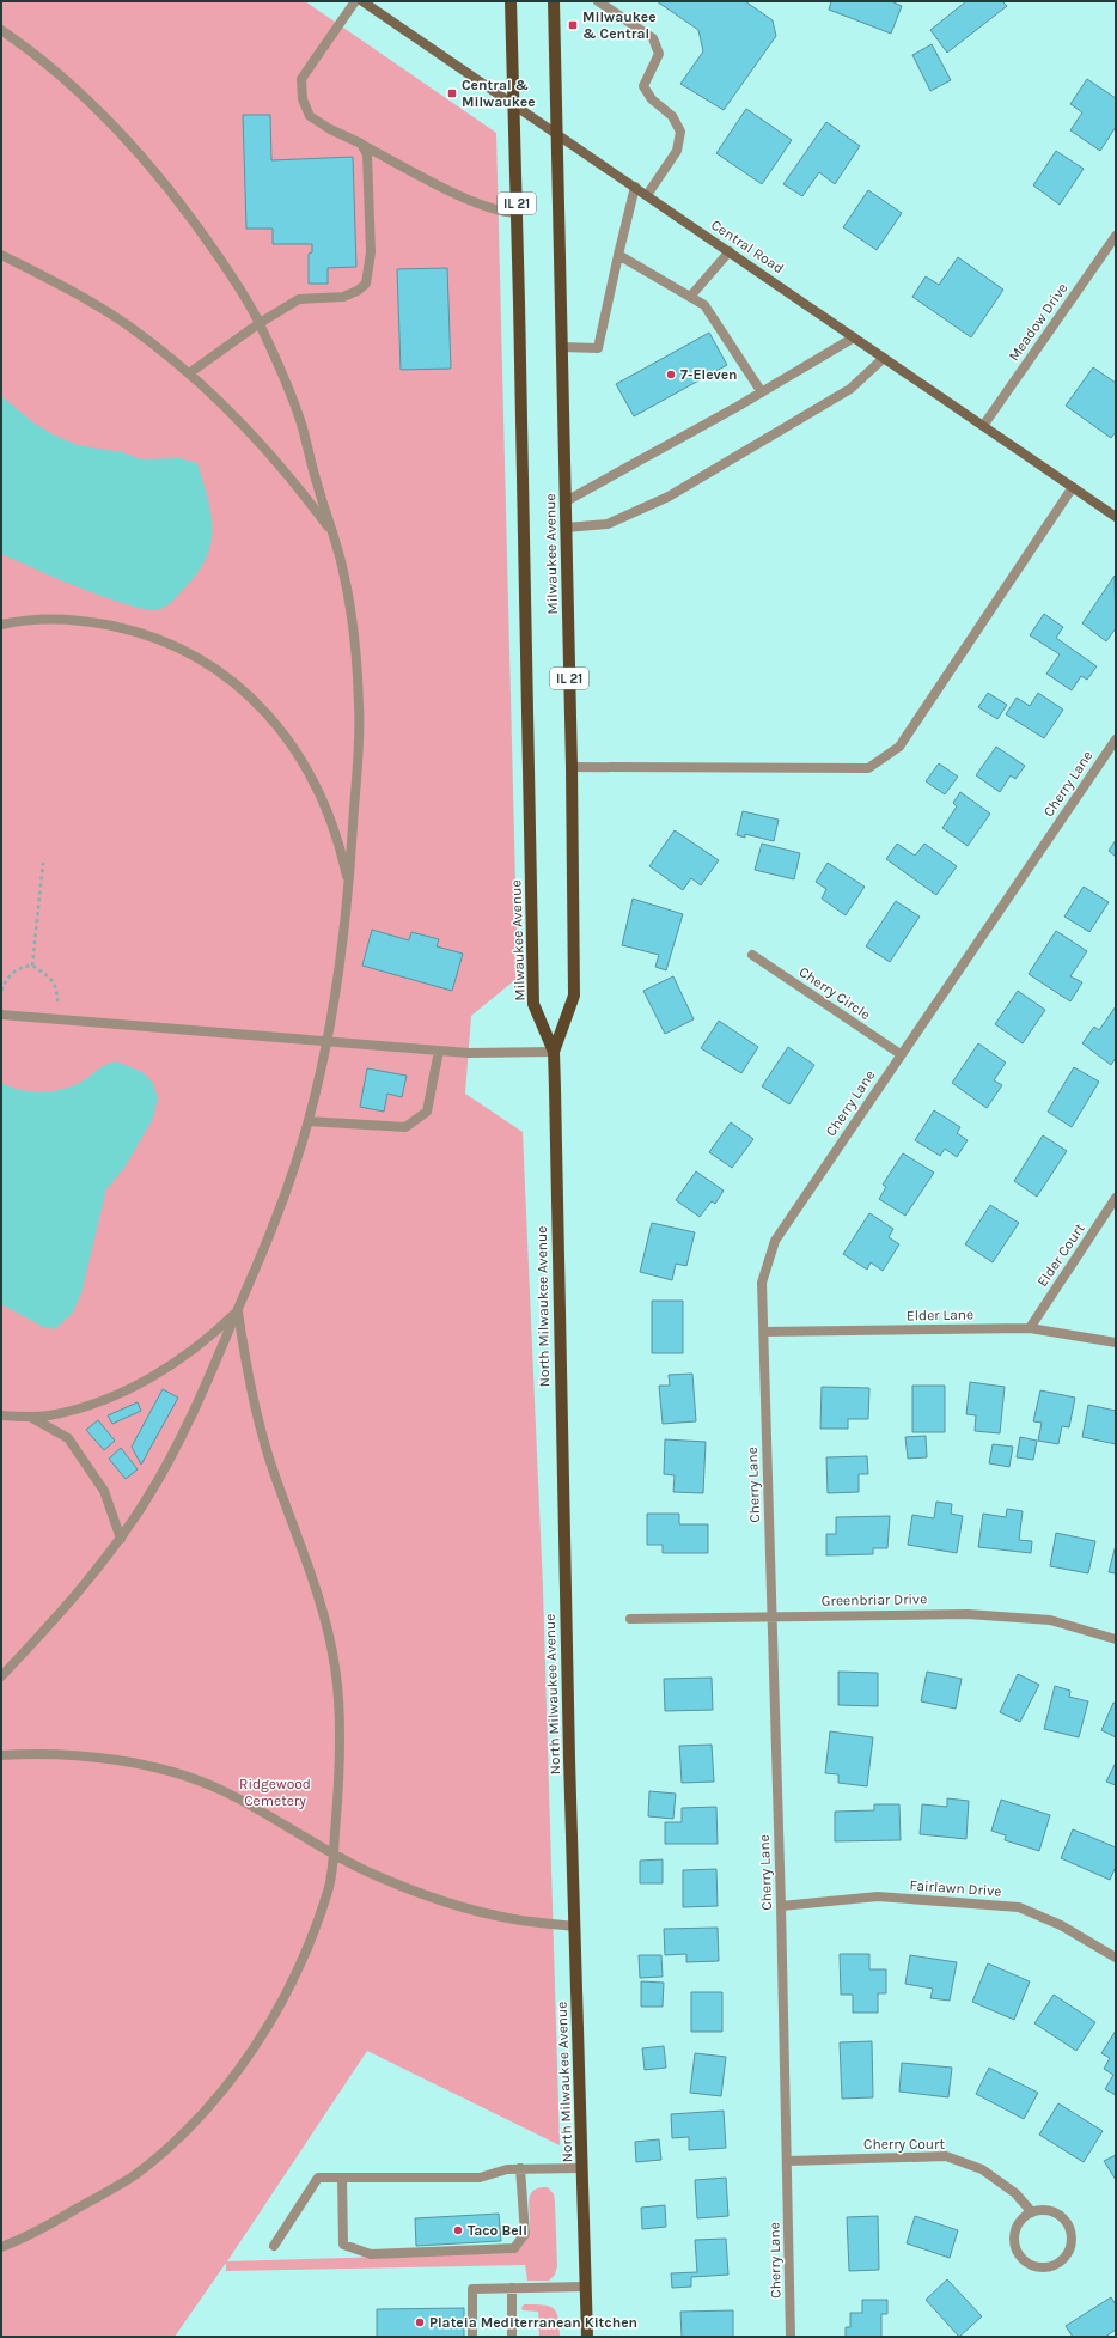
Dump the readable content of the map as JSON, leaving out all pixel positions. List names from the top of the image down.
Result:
{
  "streets": {
    "main road": [
      "IL 21",
      "Central Road",
      "Milwaukee Avenue",
      "North Milwaukee Avenue"
    ],
    "street": [
      "Meadow Drive",
      "Cherry Lane",
      "Cherry Circle",
      "Elder Court",
      "Elder Lane",
      "Greenbriar Drive",
      "Fairlawn Drive",
      "Cherry Court"
    ]
  },
  "crossings": [
    ["Central Road", "Meadow Drive"],
    ["Central Road", "Milwaukee Avenue"],
    ["Milwaukee Avenue", "North Milwaukee Avenue"],
    ["Cherry Lane", "Cherry Circle"],
    ["Cherry Lane", "Elder Lane"],
    ["Cherry Lane", "Greenbriar Drive"],
    ["Cherry Lane", "Fairlawn Drive"],
    ["Cherry Lane", "Cherry Court"],
    ["Elder Court", "Elder Lane"]
  ],
  "parks": ["Ridgewood Cemetery"],
  "places": {
    "transit": ["Milwaukee & Central", "Central & Milwaukee"],
    "other": ["7-Eleven", "Taco Bell", "Plateia Mediterranean Kitchen"]
  }
}
